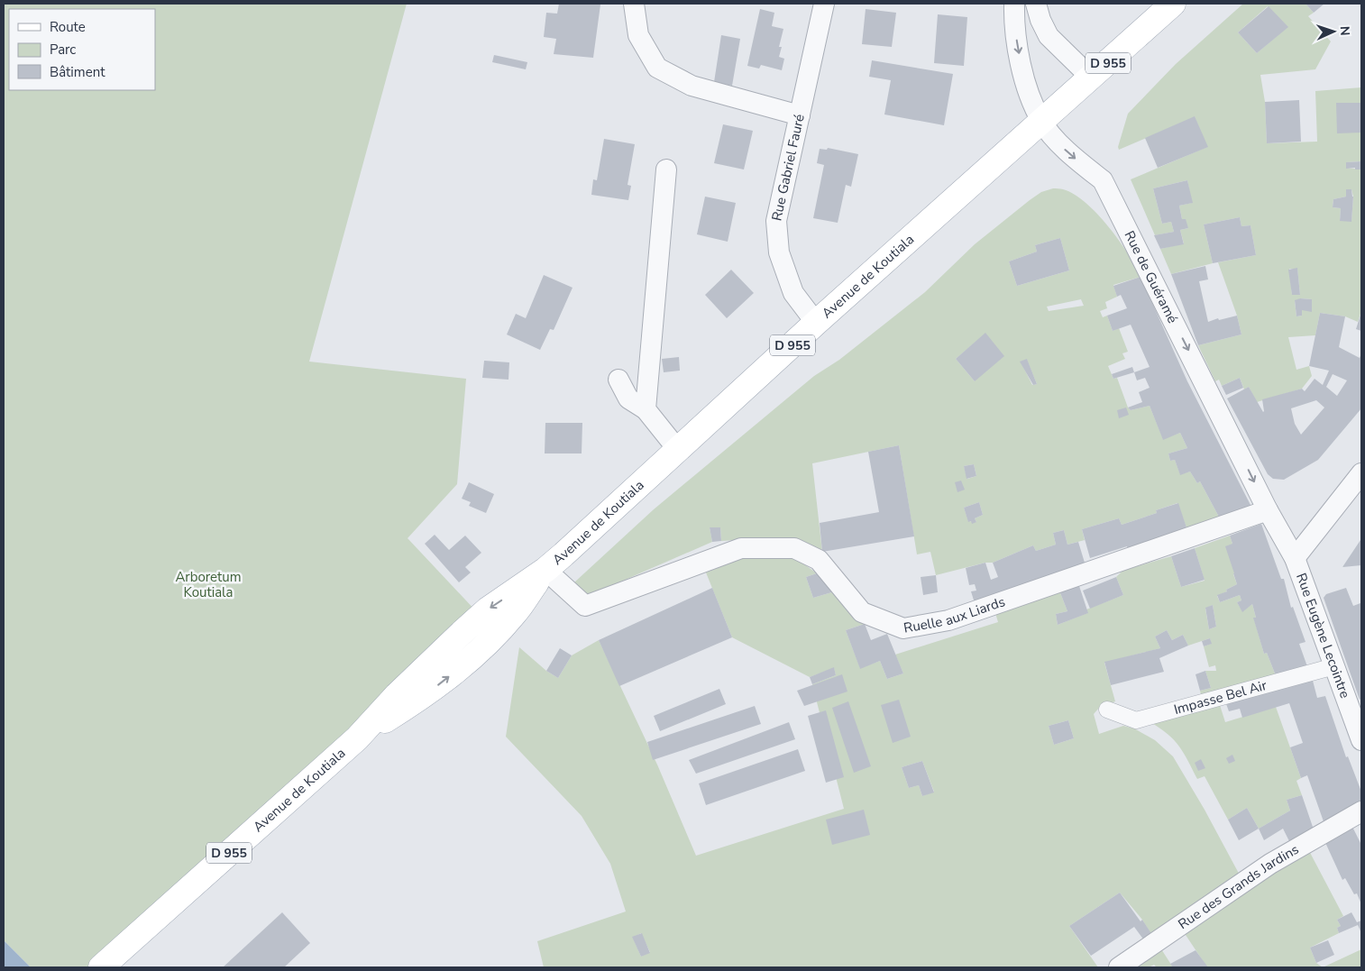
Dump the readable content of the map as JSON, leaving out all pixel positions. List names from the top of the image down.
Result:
{
  "streets": {
    "main road": ["D 955", "Avenue de Koutiala"],
    "street": [
      "Rue Gabriel Fauré",
      "Rue de Guéramé",
      "Ruelle aux Liards",
      "Rue Eugène Lecointre",
      "Impasse Bel Air",
      "Rue des Grands Jardins"
    ]
  },
  "crossings": [
    ["Rue Gabriel Fauré", "Avenue de Koutiala"],
    ["Avenue de Koutiala", "Rue de Guéramé"],
    ["Avenue de Koutiala", "Ruelle aux Liards"],
    ["Rue de Guéramé", "Ruelle aux Liards"],
    ["Rue de Guéramé", "Rue Eugène Lecointre"],
    ["Rue Eugène Lecointre", "Impasse Bel Air"]
  ],
  "one_way": ["Rue de Guéramé"],
  "parks": ["Arboretum Koutiala"],
  "legend": ["Route", "Parc", "Bâtiment"],
  "north": "right"
}
